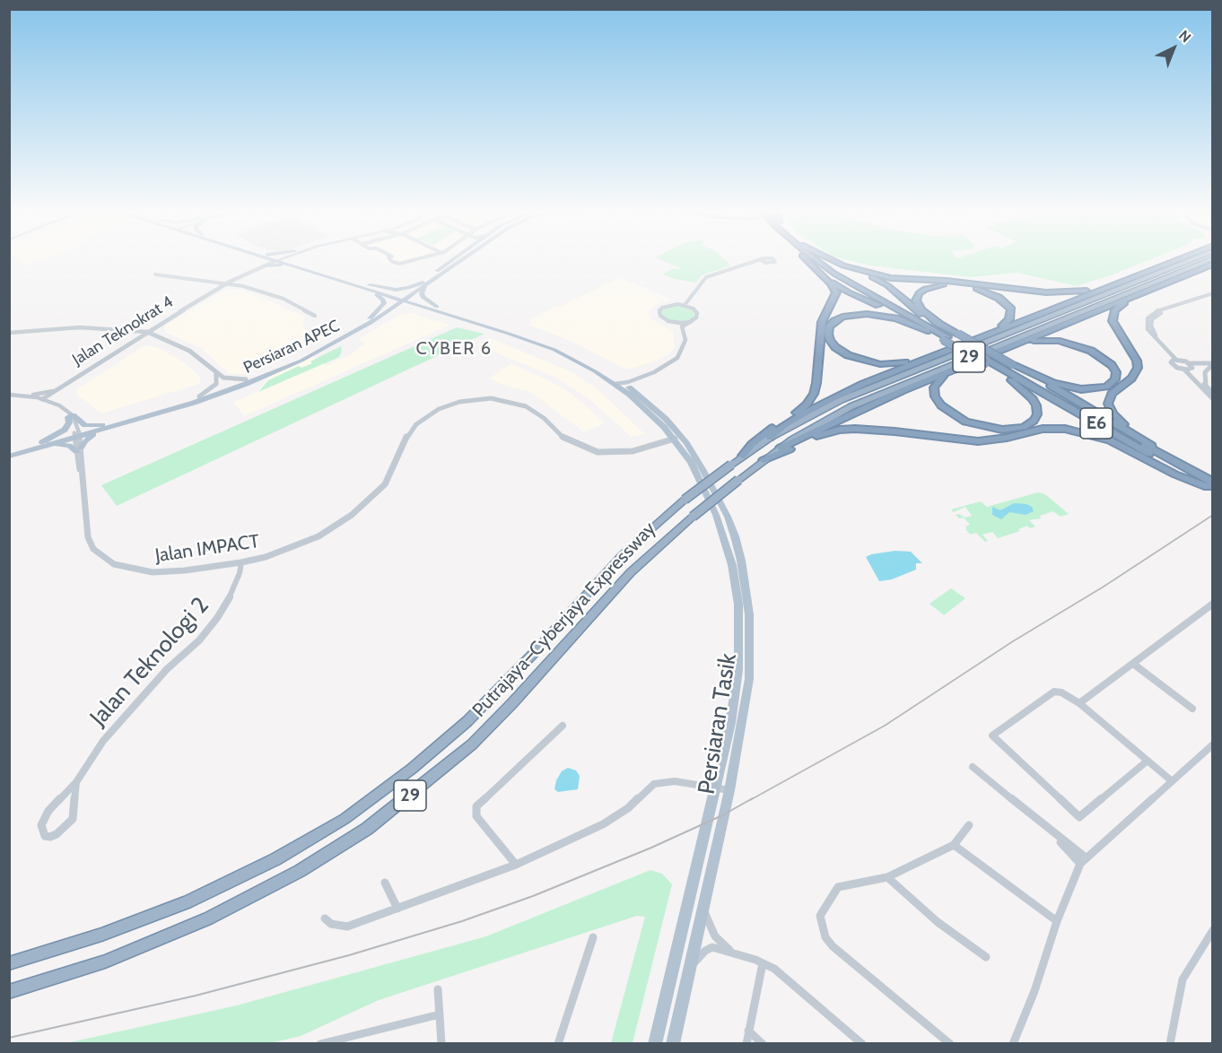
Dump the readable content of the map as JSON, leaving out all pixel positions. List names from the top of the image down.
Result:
{
  "streets": {
    "highway": ["29", "E6", "Putrajaya–Cyberjaya Expressway"],
    "main road": ["Persiaran APEC", "Persiaran Tasik"],
    "street": ["Jalan Teknokrat 4", "Jalan IMPACT", "Jalan Teknologi 2"]
  },
  "crossings": [
    ["Persiaran APEC", "Jalan IMPACT"],
    ["Jalan IMPACT", "Jalan Teknologi 2"],
    ["Jalan IMPACT", "Persiaran Tasik"]
  ],
  "districts": ["CYBER 6"],
  "north": "top right"
}
